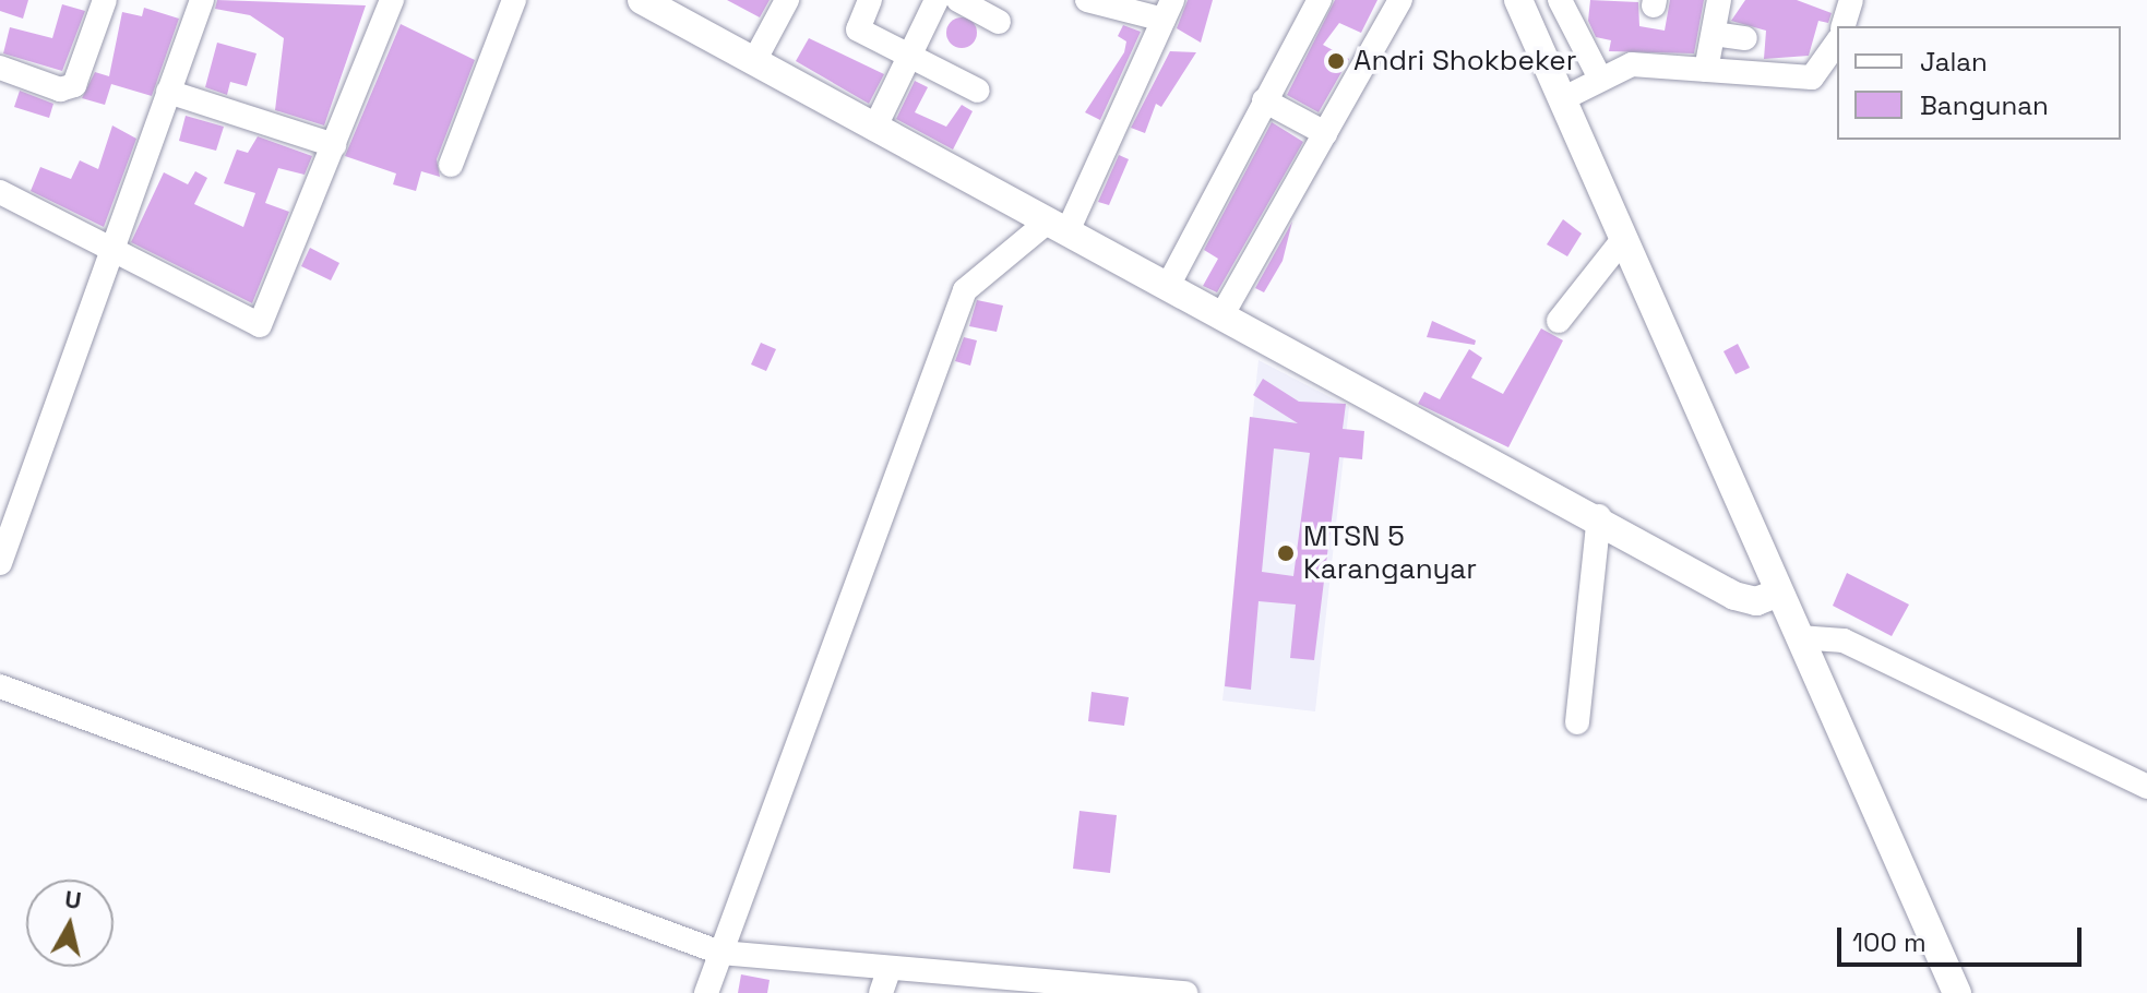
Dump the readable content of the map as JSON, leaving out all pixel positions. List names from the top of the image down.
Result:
{
  "places": ["Andri Shokbeker", "MTSN 5 Karanganyar"],
  "legend": ["Jalan", "Bangunan"],
  "scale_bar": "100 m",
  "north": "top"
}
